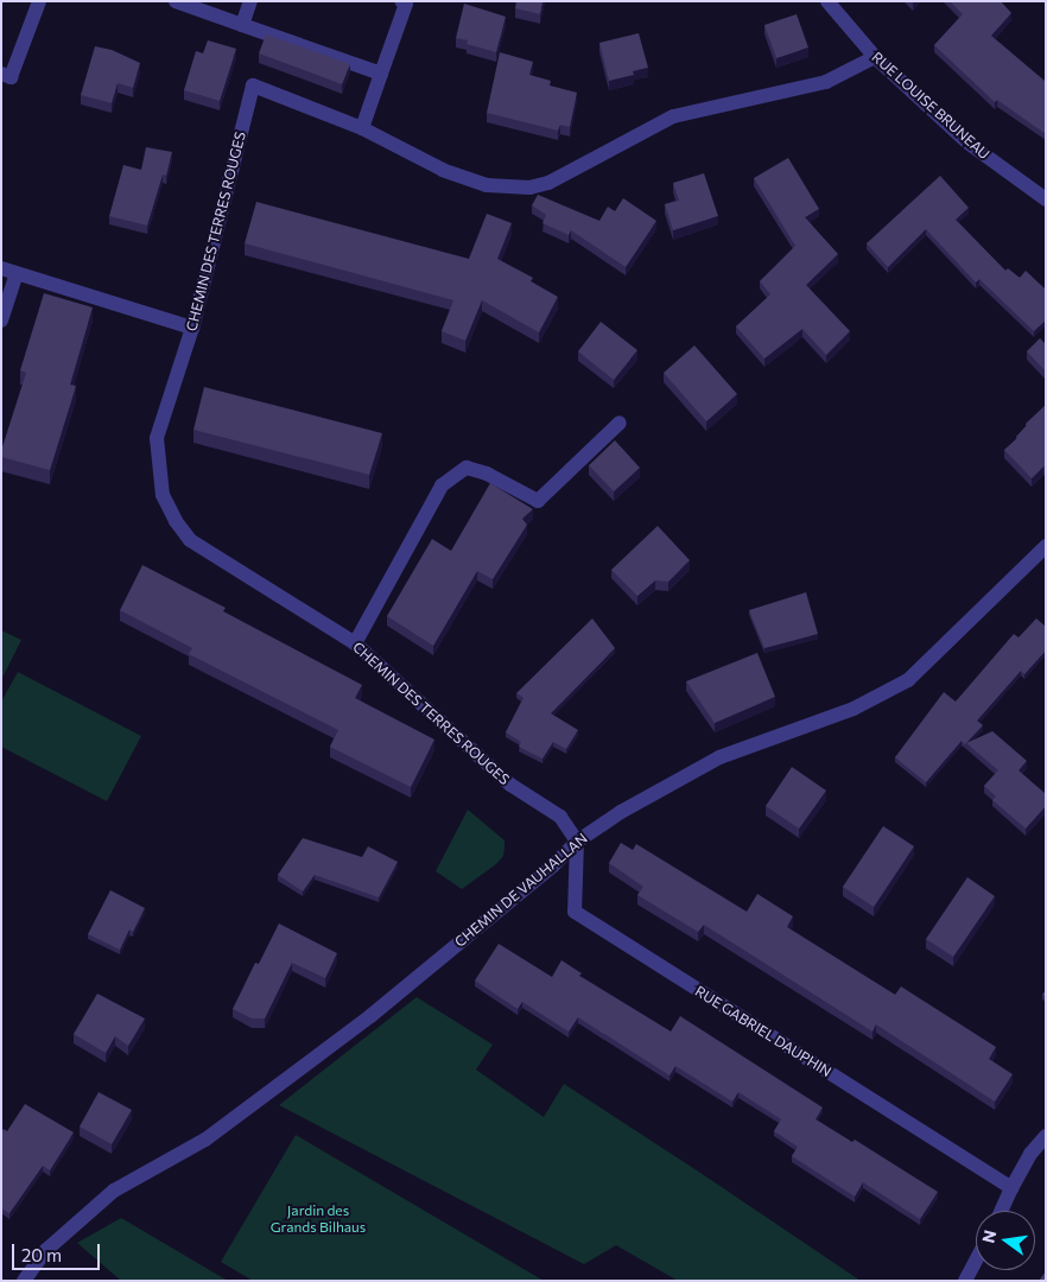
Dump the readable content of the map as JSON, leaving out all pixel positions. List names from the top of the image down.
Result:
{
  "streets": {
    "street": [
      "RUE LOUISE BRUNEAU",
      "CHEMIN DES TERRES ROUGES",
      "CHEMIN DE VAUHALLAN",
      "RUE GABRIEL DAUPHIN"
    ]
  },
  "crossings": [
    ["RUE LOUISE BRUNEAU", "CHEMIN DES TERRES ROUGES"],
    ["CHEMIN DES TERRES ROUGES", "CHEMIN DE VAUHALLAN"],
    ["CHEMIN DES TERRES ROUGES", "RUE GABRIEL DAUPHIN"],
    ["CHEMIN DE VAUHALLAN", "RUE GABRIEL DAUPHIN"]
  ],
  "parks": ["Jardin des Grands Bilhaus"],
  "scale_bar": "20 m",
  "north": "left"
}
